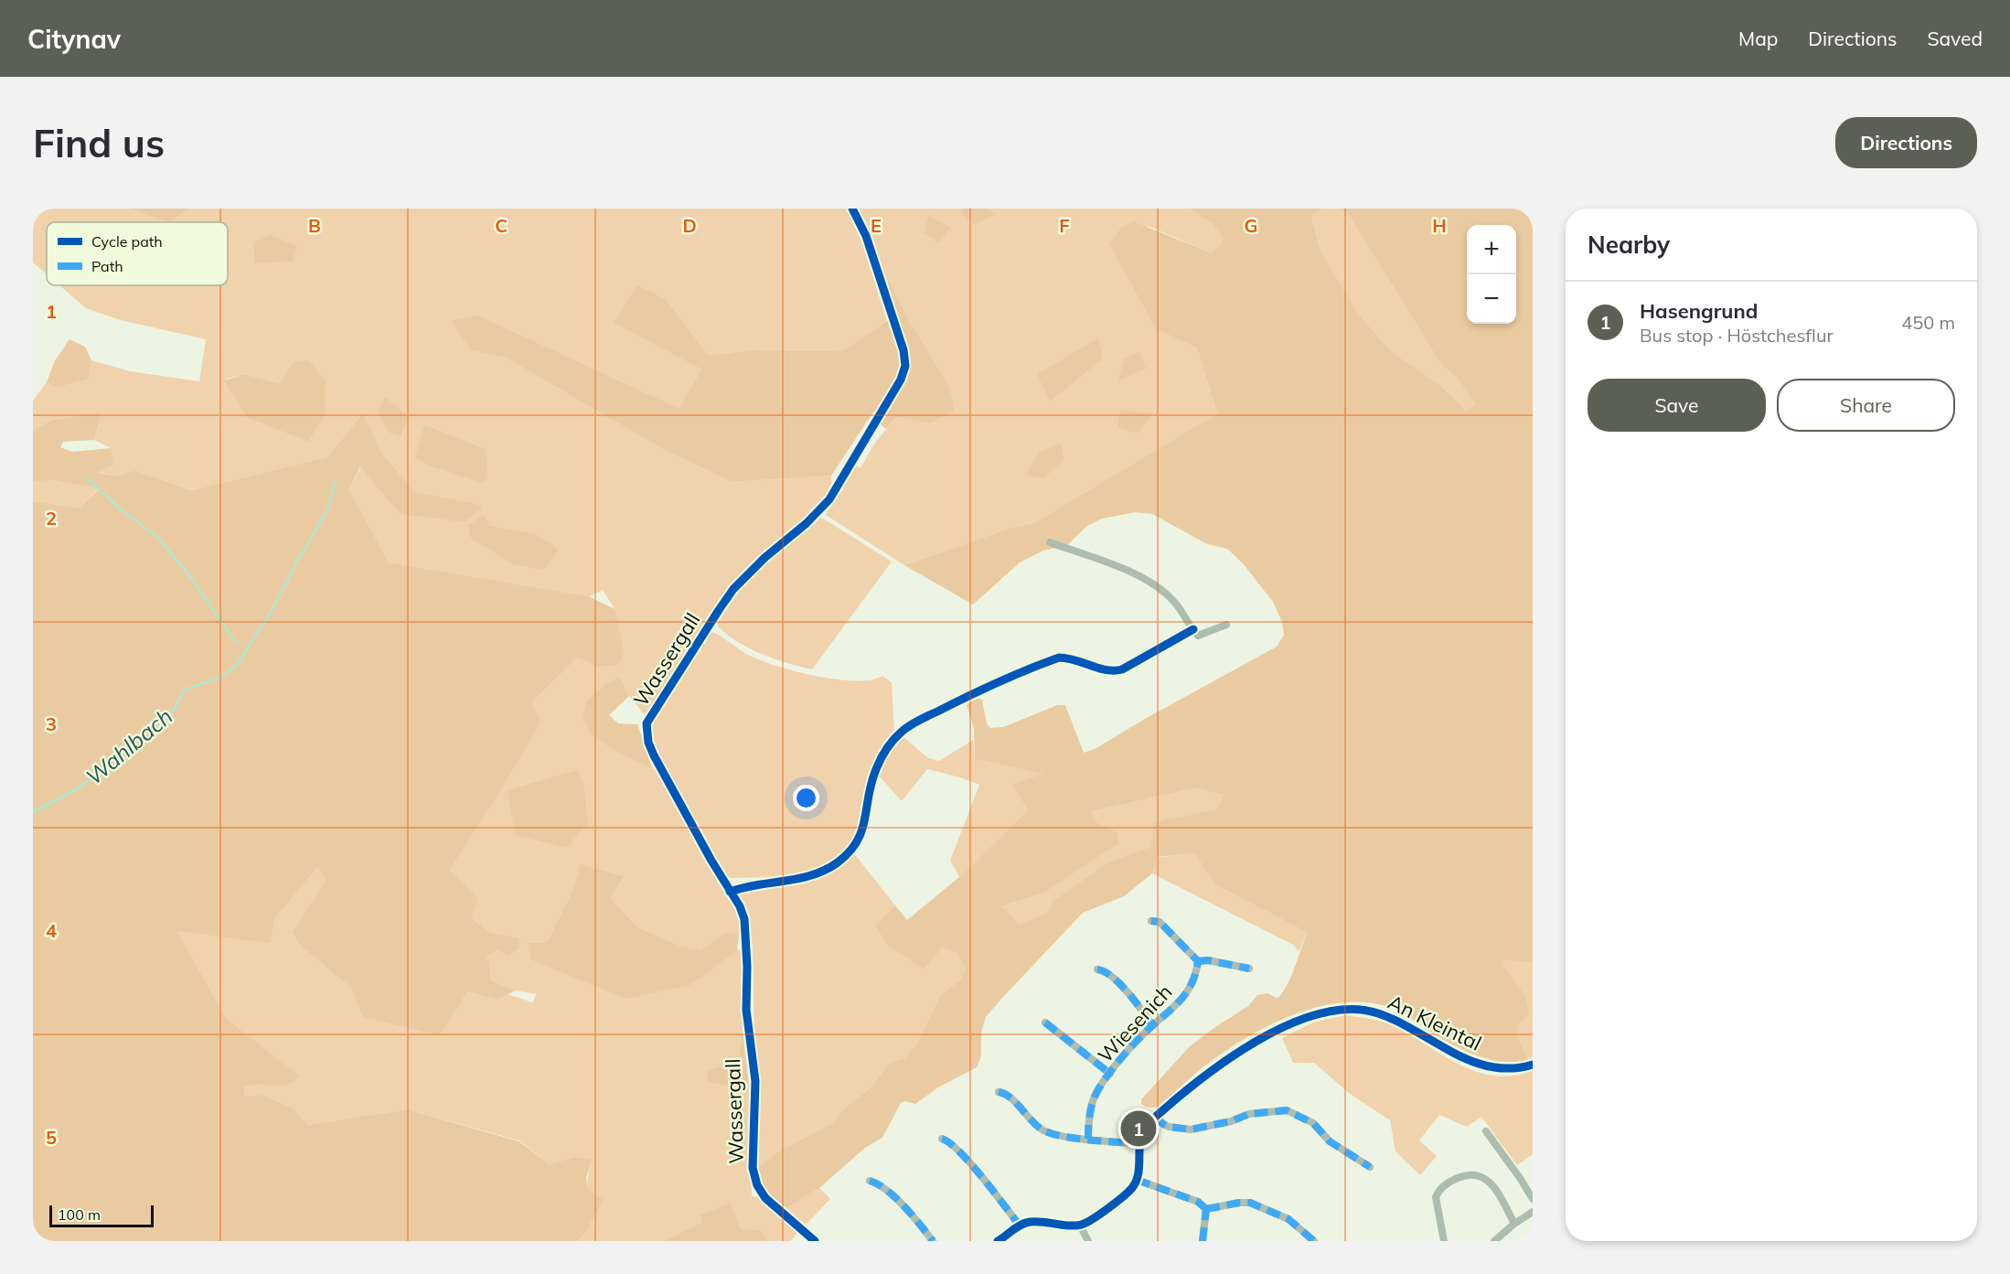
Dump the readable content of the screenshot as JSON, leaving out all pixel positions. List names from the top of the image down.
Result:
{
  "streets": {
    "street": ["Wassergall", "An Kleintal", "Wiesenich"]
  },
  "water": ["Wahlbach"],
  "legend": ["Cycle path", "Path"],
  "scale_bar": "100 m",
  "page": {
    "header": "Citynav",
    "nav": ["Map", "Directions", "Saved"],
    "buttons": [
      "Directions",
      ["Save", "Share"]
    ],
    "title": "Find us",
    "heading": "Nearby",
    "map_buttons": ["+", "−"],
    "list": [
      {
        "mark": "1",
        "name": "Hasengrund",
        "note": "Bus stop · Höstchesflur",
        "value": "450 m"
      }
    ],
    "pins": "1",
    "scale": "100 m"
  },
  "grid": {
    "columns": [
      "B",
      "C",
      "D",
      "E",
      "F",
      "G",
      "H"
    ],
    "rows": [
      "1",
      "2",
      "3",
      "4",
      "5"
    ]
  }
}
